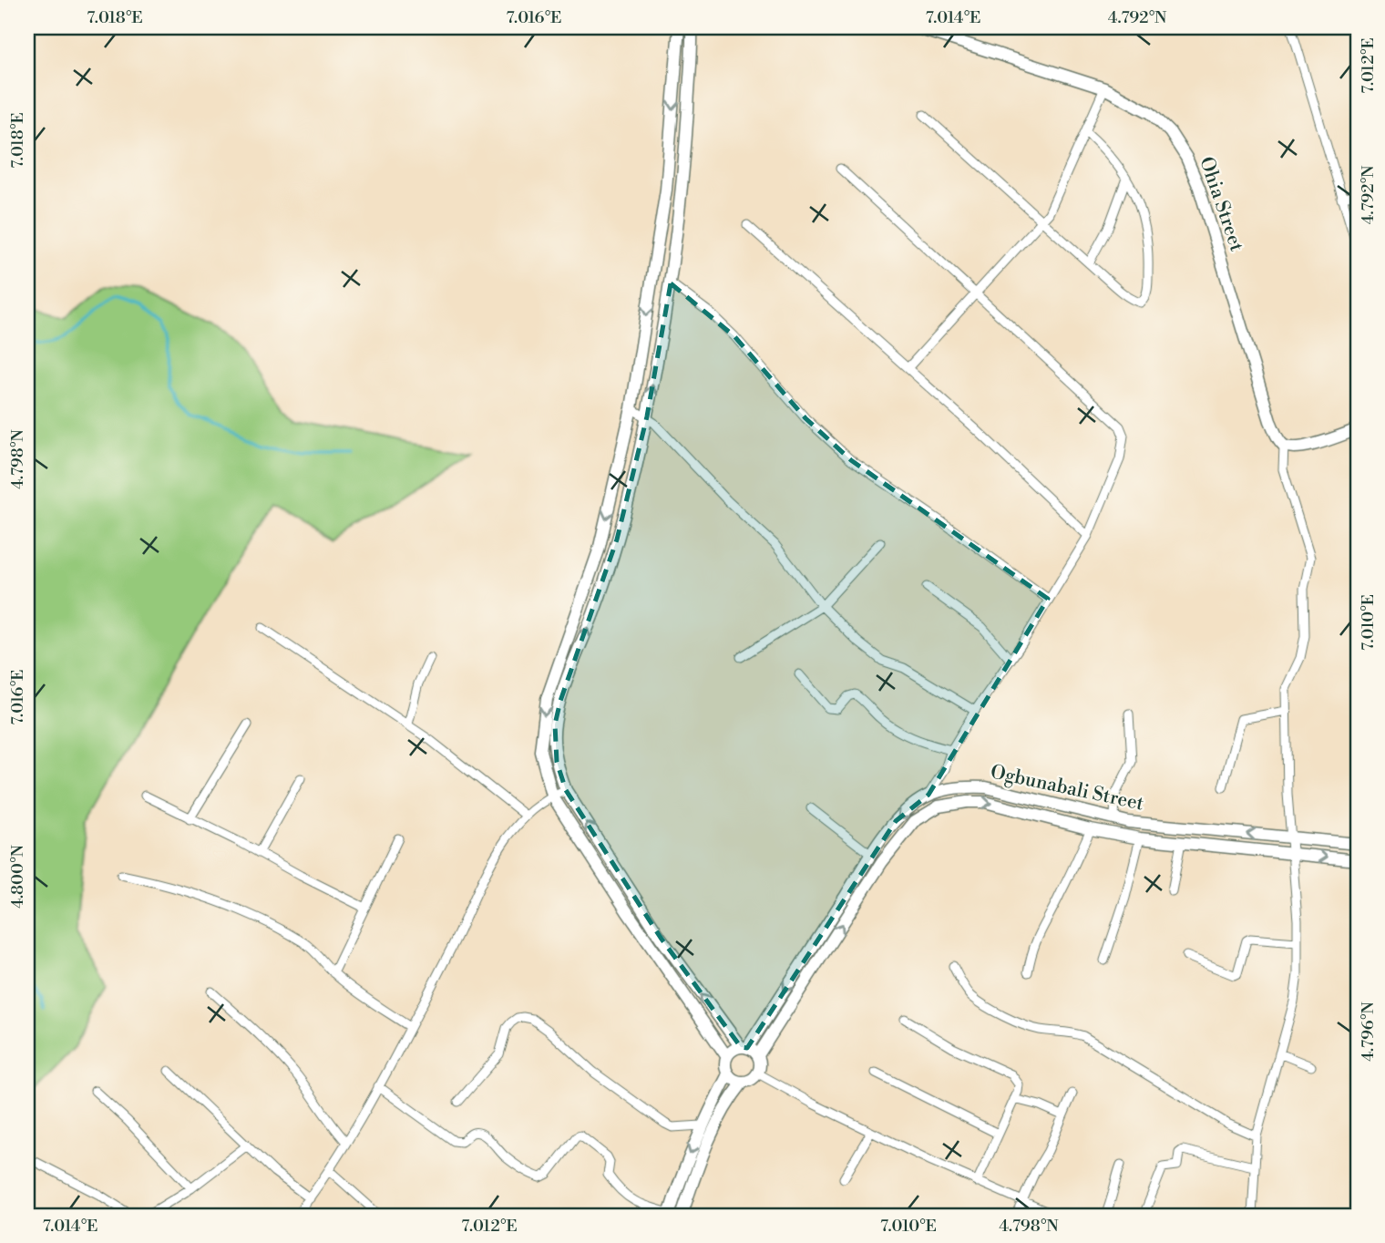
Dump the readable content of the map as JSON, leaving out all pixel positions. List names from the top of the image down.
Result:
{
  "streets": {
    "street": ["Ohia Street", "Ogbunabali Street"]
  },
  "coordinates": [
    "7.018°E",
    "7.016°E",
    "7.014°E",
    "4.792°N",
    "7.012°E",
    "4.798°N",
    "7.010°E",
    "4.800°N",
    "4.796°N"
  ]
}
